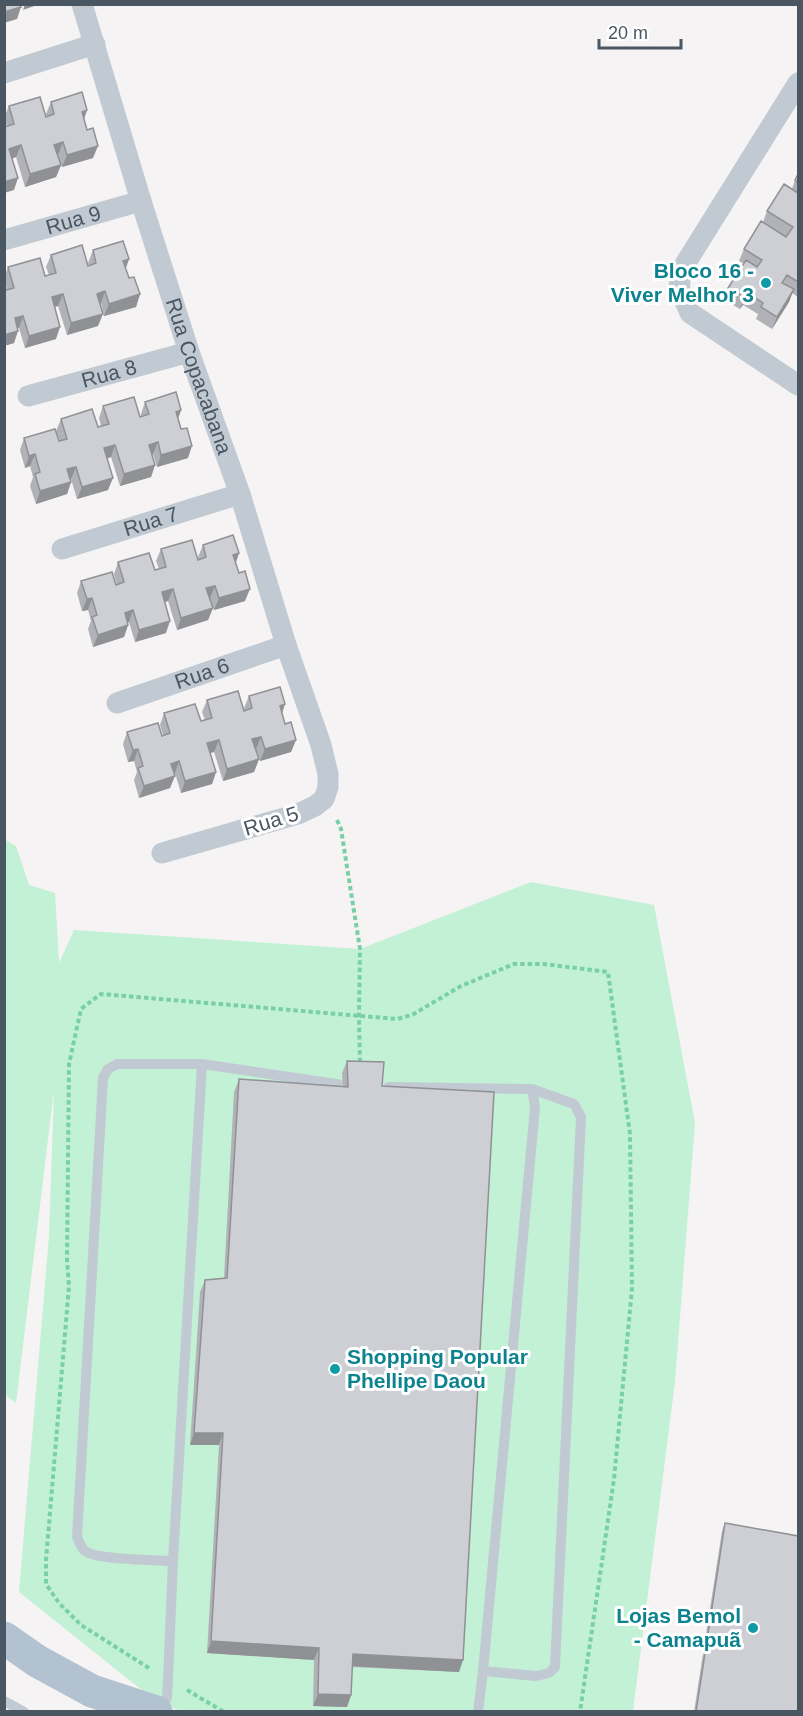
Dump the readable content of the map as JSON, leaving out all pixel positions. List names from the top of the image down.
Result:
{
  "streets": {
    "street": [
      "Rua 9",
      "Rua 8",
      "Rua Copacabana",
      "Rua 7",
      "Rua 6",
      "Rua 5"
    ]
  },
  "crossings": [
    ["Rua 9", "Rua Copacabana"],
    ["Rua 8", "Rua Copacabana"],
    ["Rua Copacabana", "Rua 7"],
    ["Rua Copacabana", "Rua 6"],
    ["Rua Copacabana", "Rua 5"]
  ],
  "places": ["Bloco 16 - Viver Melhor 3", "Shopping Popular Phellipe Daou", "Lojas Bemol - Camapuã"],
  "scale_bar": "20 m"
}
